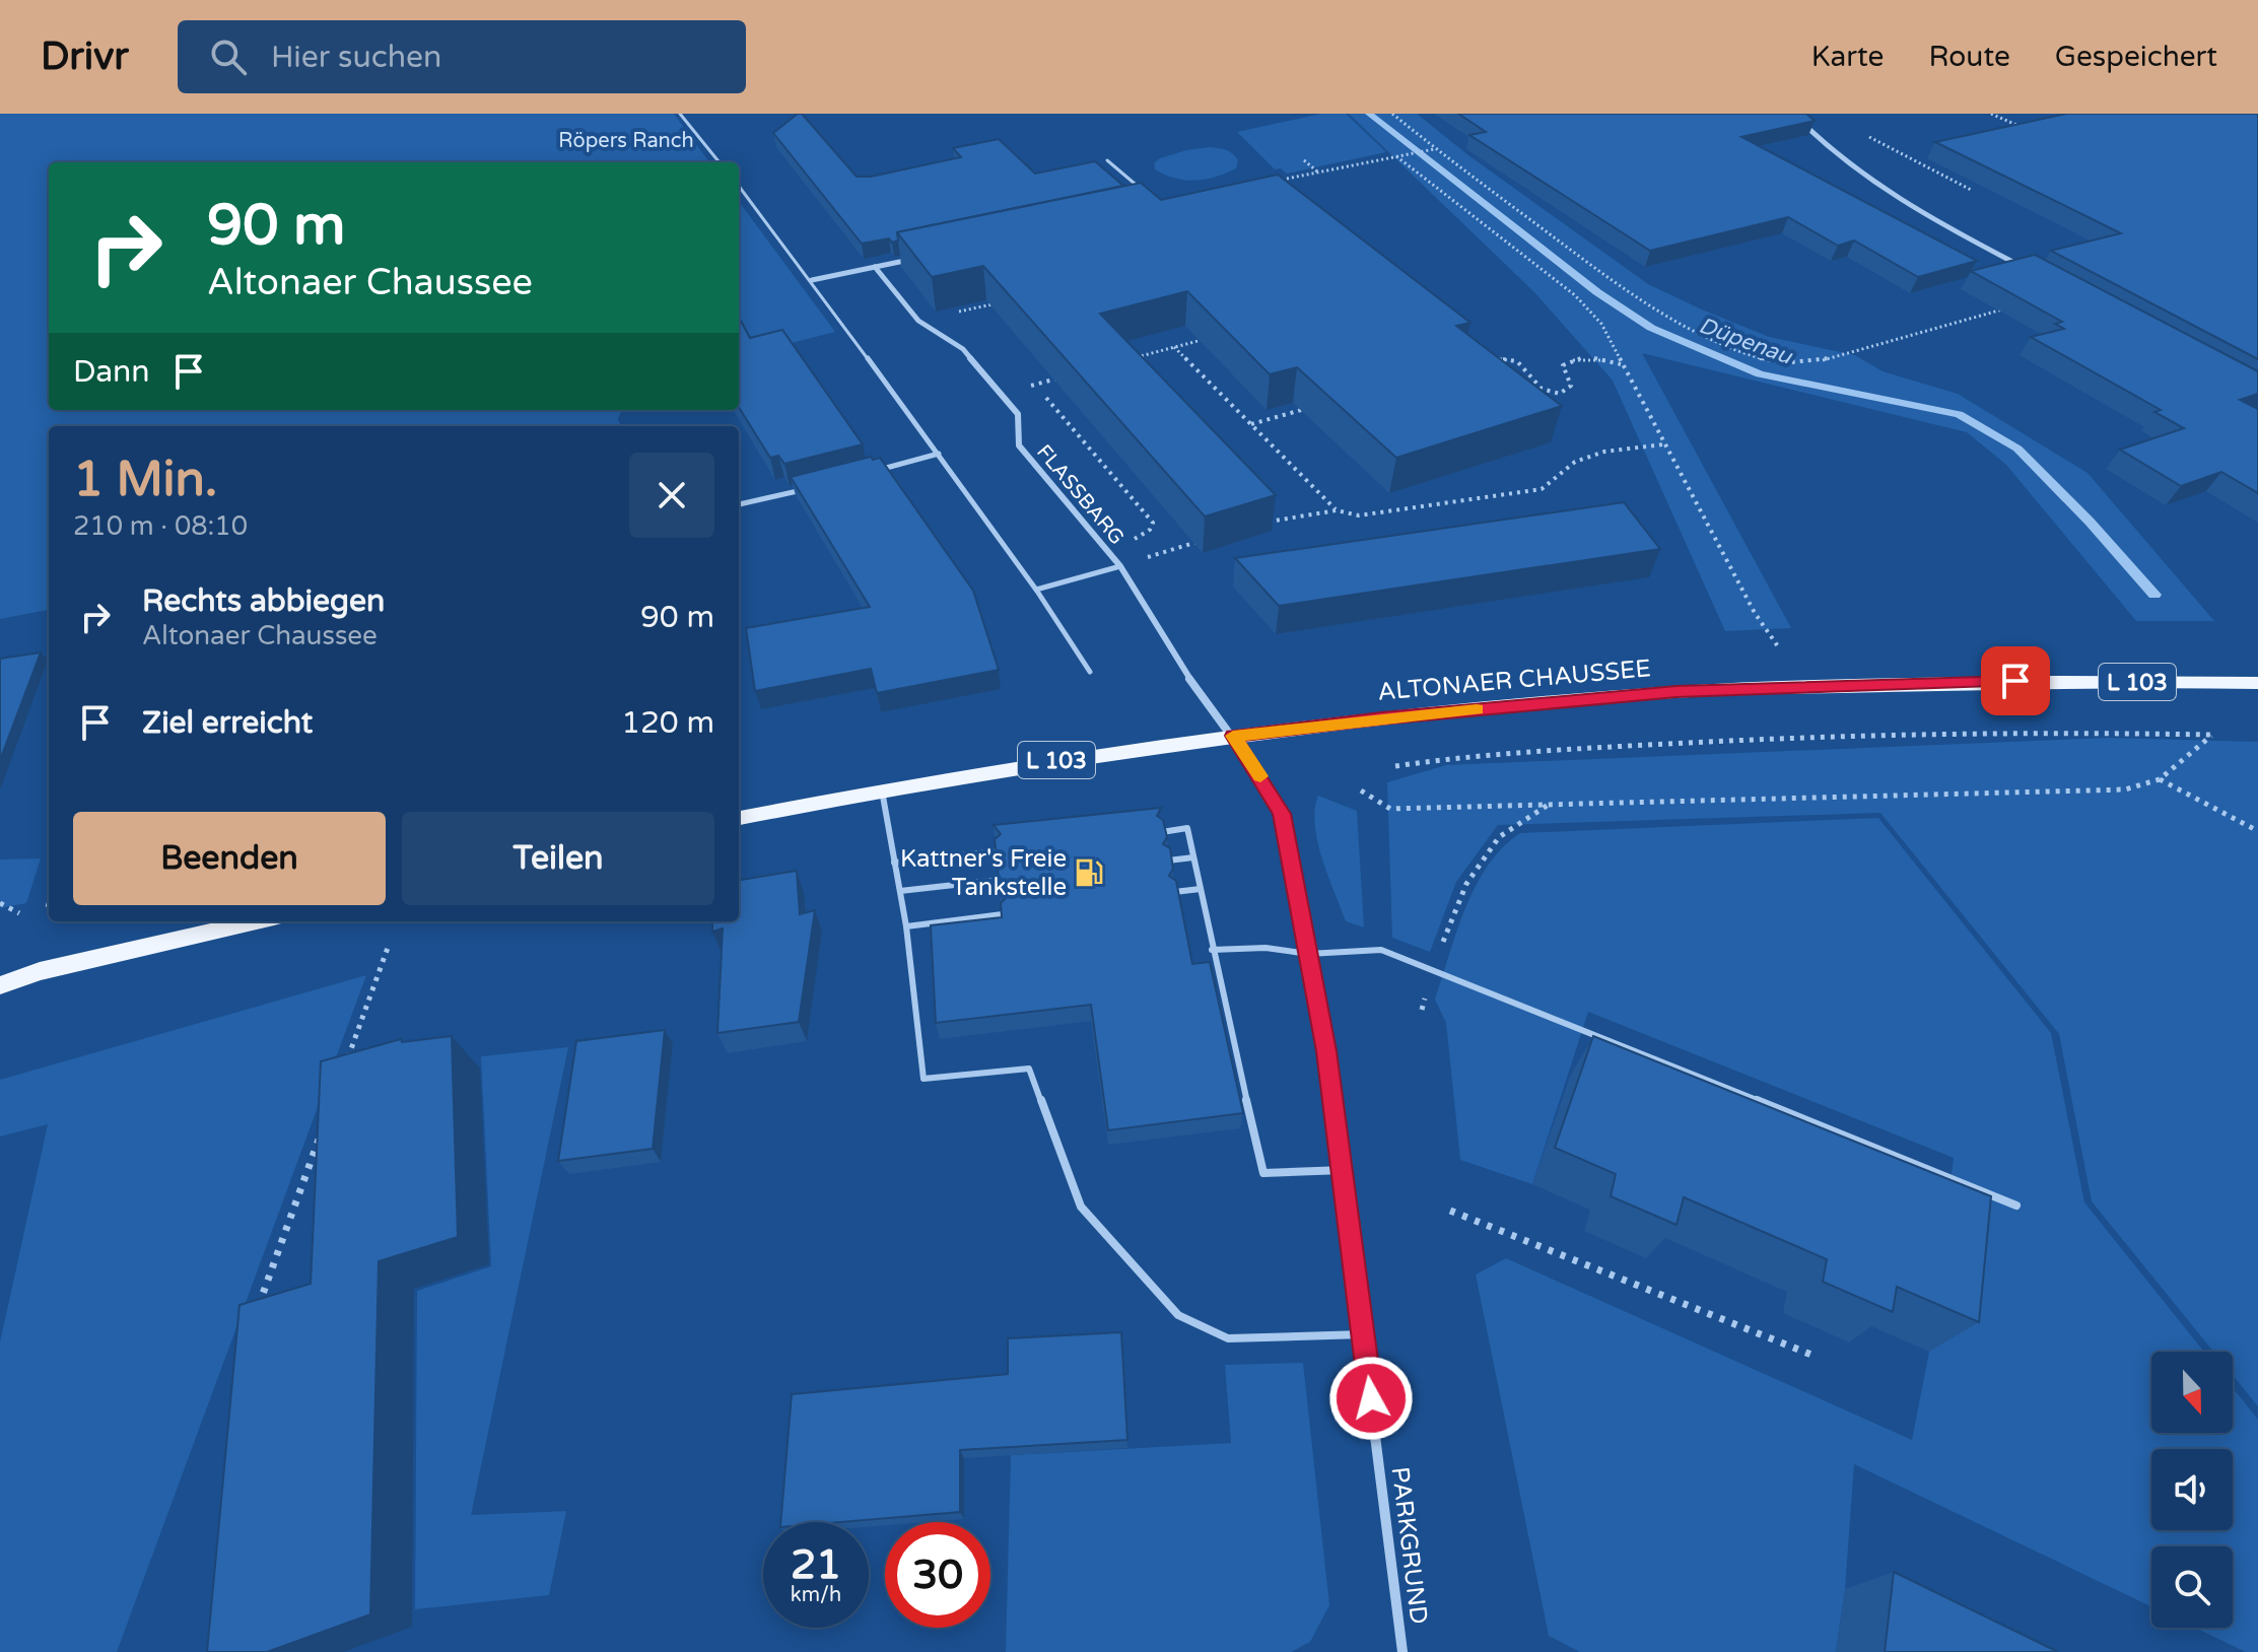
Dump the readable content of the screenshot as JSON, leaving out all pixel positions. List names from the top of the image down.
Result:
{
  "streets": {
    "main road": ["ALTONAER CHAUSSEE", "L 103"],
    "street": ["FLASSBARG", "PARKGRUND"]
  },
  "crossings": [
    ["FLASSBARG", "ALTONAER CHAUSSEE"],
    ["FLASSBARG", "PARKGRUND"],
    ["ALTONAER CHAUSSEE", "PARKGRUND"]
  ],
  "water": ["Düpenau"],
  "parks": ["Röpers Ranch"],
  "places": {
    "fuel station": ["Kattner's Freie Tankstelle"]
  },
  "north": "bottom",
  "page": {
    "header": "Drivr",
    "search": "Hier suchen",
    "nav": ["Karte", "Route", "Gespeichert"],
    "turn": ["90 m", "Altonaer Chaussee"],
    "then": "Dann",
    "heading": ["1 Min.", "210 m · 08:10"],
    "list": [
      {
        "name": "Rechts abbiegen",
        "note": "Altonaer Chaussee",
        "value": "90 m"
      },
      {
        "name": "Ziel erreicht",
        "value": "120 m"
      }
    ],
    "buttons": ["Beenden", "Teilen"],
    "speed": "21 km/h",
    "limit": "30"
  }
}
